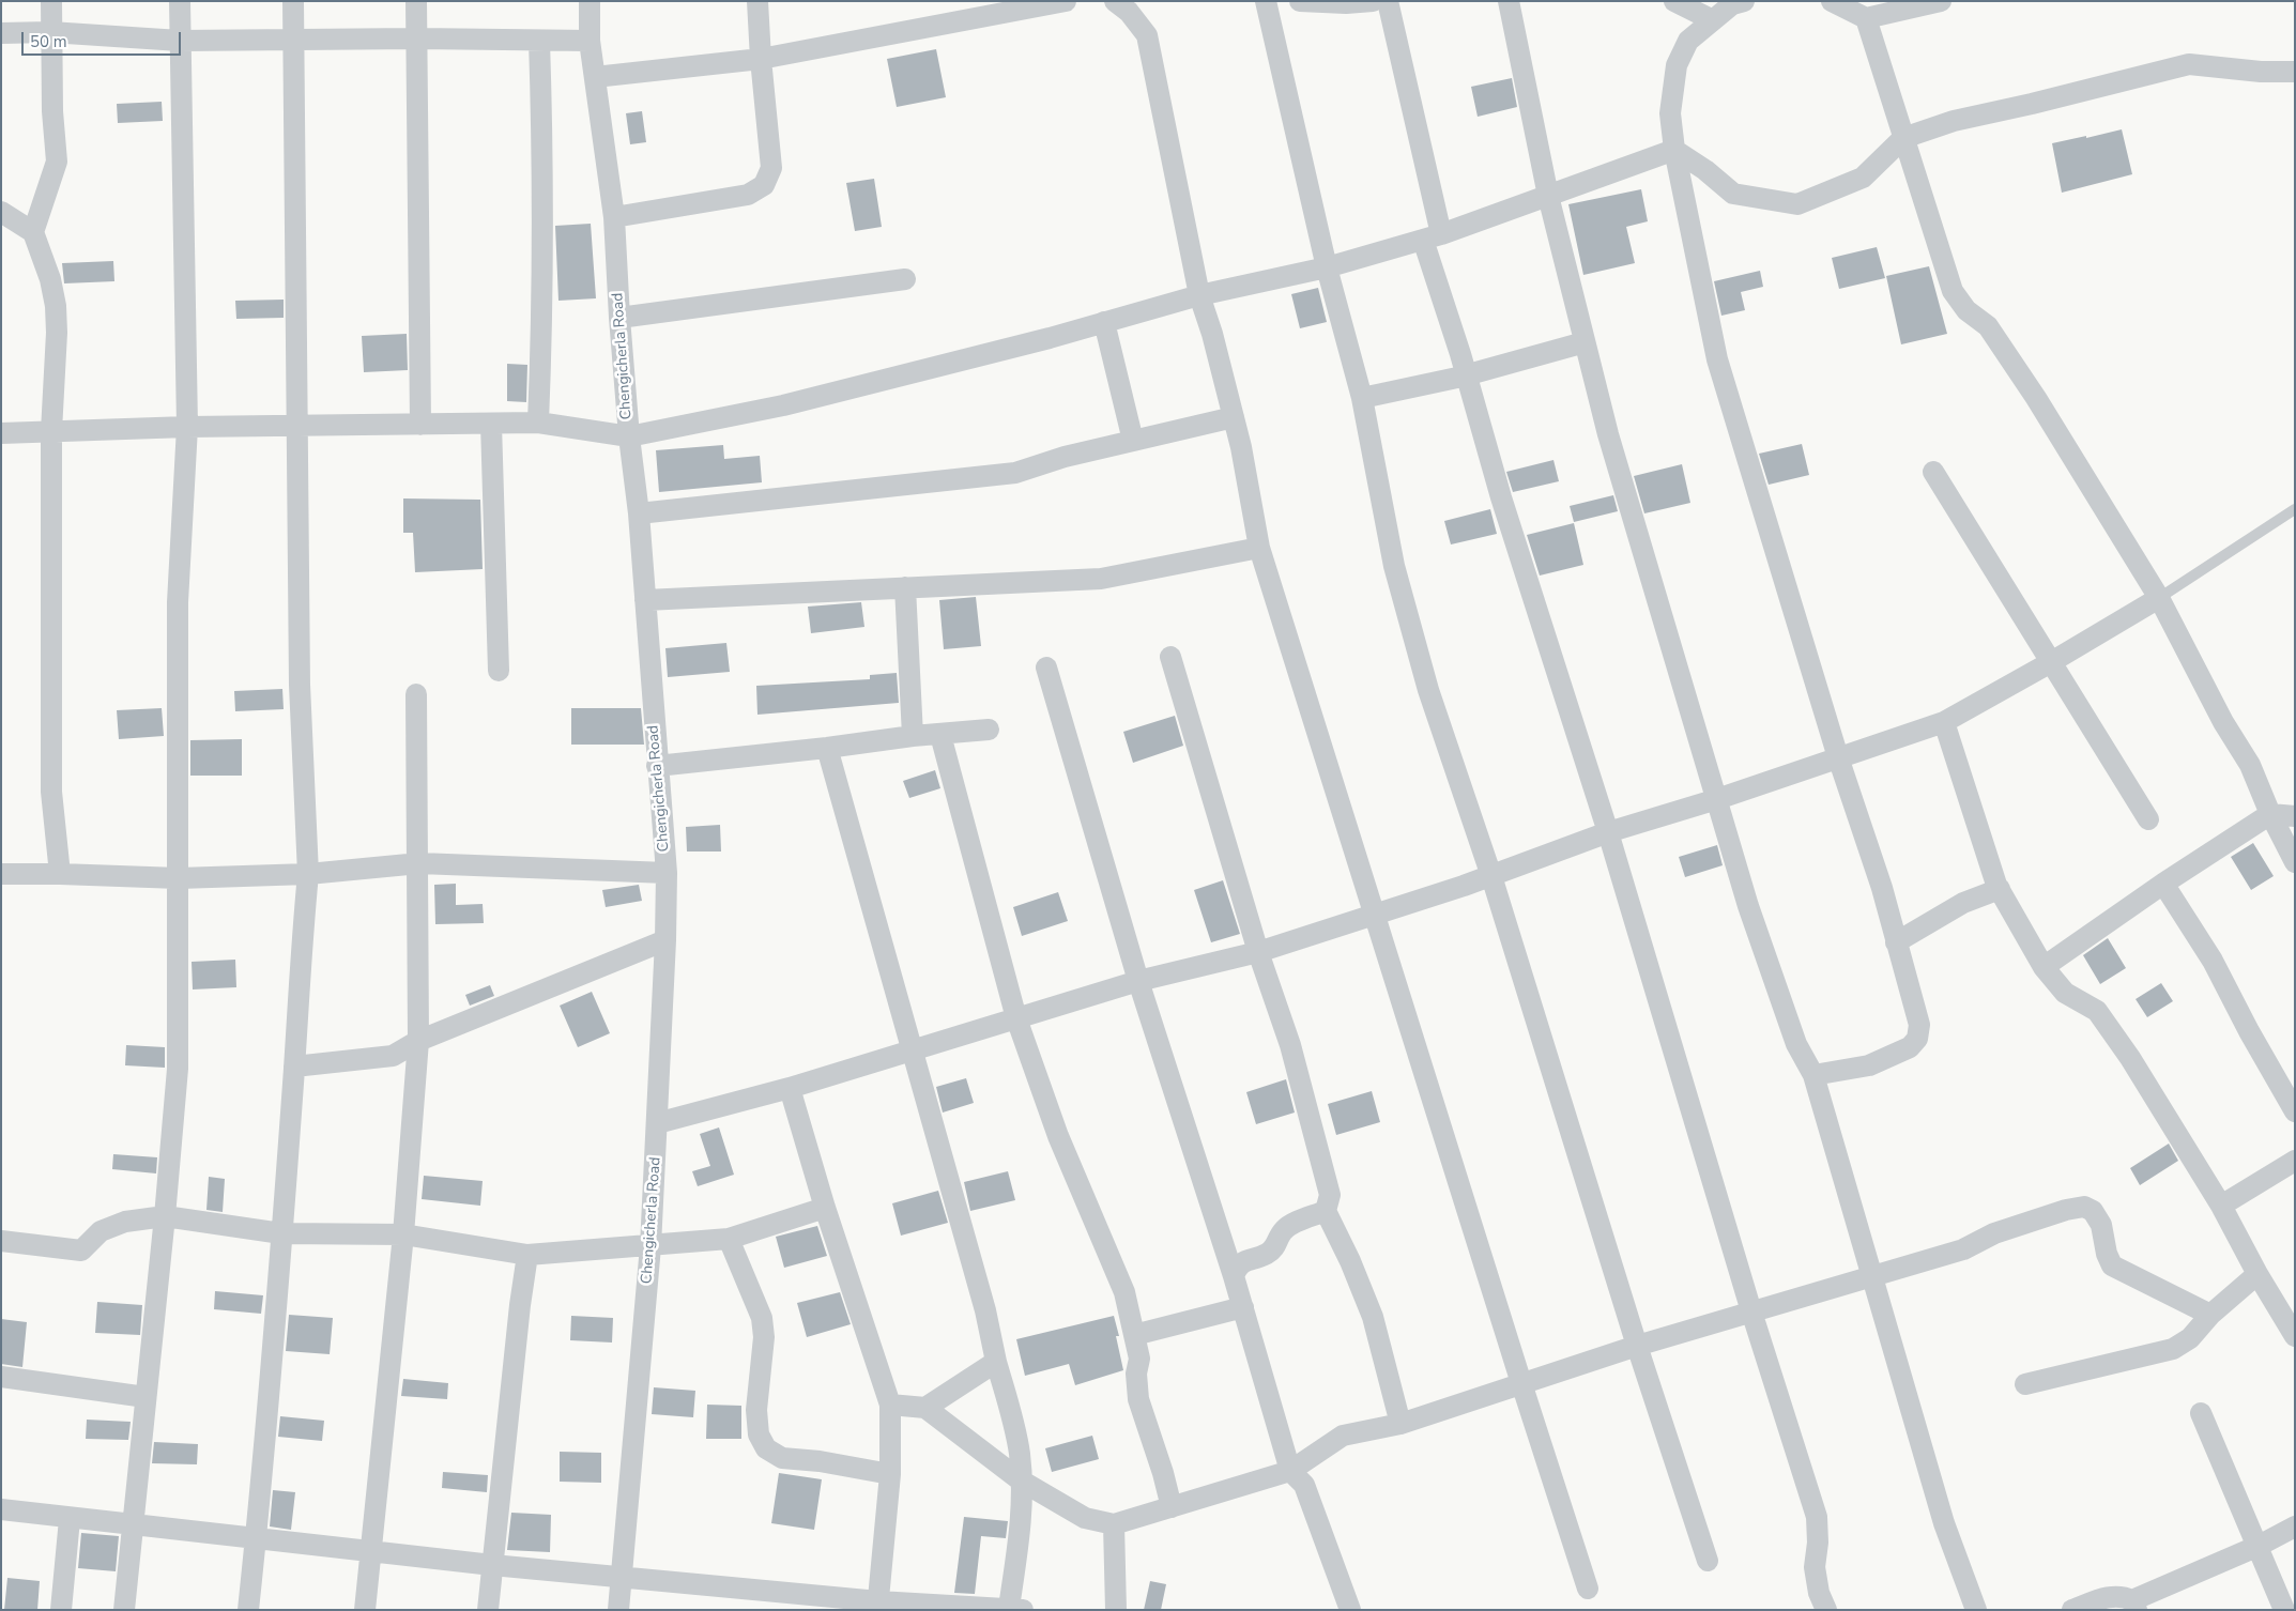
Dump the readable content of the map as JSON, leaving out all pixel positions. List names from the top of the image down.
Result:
{
  "streets": {
    "street": ["Chengicherla Road"]
  },
  "scale_bar": "50 m"
}
